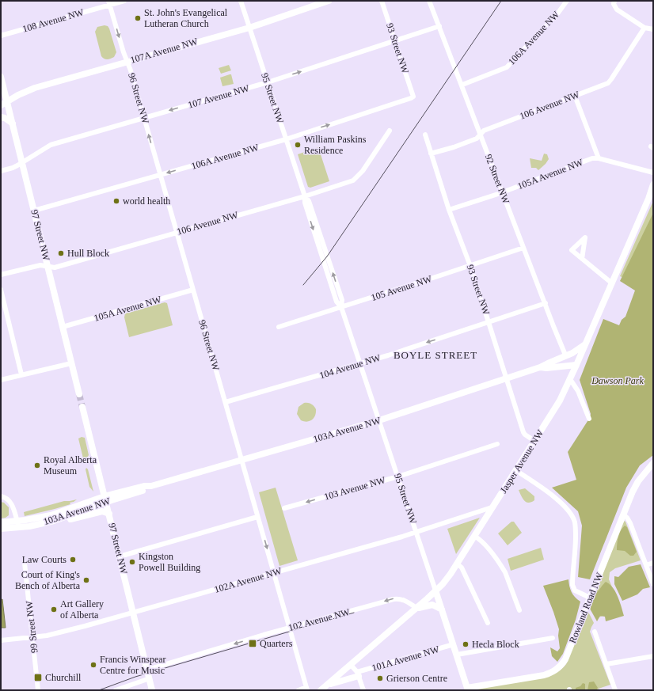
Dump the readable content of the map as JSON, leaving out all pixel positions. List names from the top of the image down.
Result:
{
  "streets": {
    "main road": [
      "107A Avenue NW",
      "95 Street NW",
      "97 Street NW",
      "103A Avenue NW",
      "Jasper Avenue NW",
      "Rowland Road NW"
    ],
    "street": [
      "108 Avenue NW",
      "106A Avenue NW",
      "93 Street NW",
      "107 Avenue NW",
      "96 Street NW",
      "106 Avenue NW",
      "105A Avenue NW",
      "92 Street NW",
      "105 Avenue NW",
      "104 Avenue NW",
      "103 Avenue NW",
      "102A Avenue NW",
      "102 Avenue NW",
      "99 Street NW",
      "101A Avenue NW"
    ]
  },
  "crossings": [
    ["108 Avenue NW", "96 Street NW"],
    ["106A Avenue NW", "93 Street NW"],
    ["106A Avenue NW", "96 Street NW"],
    ["106A Avenue NW", "95 Street NW"],
    ["106A Avenue NW", "92 Street NW"],
    ["106A Avenue NW", "97 Street NW"],
    ["93 Street NW", "107 Avenue NW"],
    ["93 Street NW", "106 Avenue NW"],
    ["93 Street NW", "105A Avenue NW"],
    ["93 Street NW", "105 Avenue NW"],
    ["93 Street NW", "104 Avenue NW"],
    ["93 Street NW", "103A Avenue NW"],
    ["93 Street NW", "Jasper Avenue NW"],
    ["107A Avenue NW", "96 Street NW"],
    ["107A Avenue NW", "95 Street NW"],
    ["107A Avenue NW", "97 Street NW"],
    ["107 Avenue NW", "96 Street NW"],
    ["107 Avenue NW", "95 Street NW"],
    ["107 Avenue NW", "92 Street NW"],
    ["107 Avenue NW", "97 Street NW"],
    ["96 Street NW", "106 Avenue NW"],
    ["96 Street NW", "105A Avenue NW"],
    ["96 Street NW", "104 Avenue NW"],
    ["96 Street NW", "103A Avenue NW"],
    ["96 Street NW", "102A Avenue NW"],
    ["96 Street NW", "102 Avenue NW"],
    ["95 Street NW", "106 Avenue NW"],
    ["95 Street NW", "105 Avenue NW"],
    ["95 Street NW", "104 Avenue NW"],
    ["95 Street NW", "103A Avenue NW"],
    ["95 Street NW", "Jasper Avenue NW"],
    ["95 Street NW", "103 Avenue NW"],
    ["95 Street NW", "102A Avenue NW"],
    ["95 Street NW", "Rowland Road NW"],
    ["95 Street NW", "101A Avenue NW"],
    ["106 Avenue NW", "92 Street NW"],
    ["106 Avenue NW", "97 Street NW"],
    ["105A Avenue NW", "92 Street NW"],
    ["105A Avenue NW", "97 Street NW"],
    ["92 Street NW", "105 Avenue NW"],
    ["92 Street NW", "104 Avenue NW"],
    ["92 Street NW", "103A Avenue NW"],
    ["97 Street NW", "103A Avenue NW"],
    ["97 Street NW", "102A Avenue NW"],
    ["97 Street NW", "102 Avenue NW"],
    ["103A Avenue NW", "Jasper Avenue NW"],
    ["Jasper Avenue NW", "102A Avenue NW"],
    ["Jasper Avenue NW", "102 Avenue NW"],
    ["102A Avenue NW", "99 Street NW"]
  ],
  "one_way": ["104 Avenue NW", "103 Avenue NW", "102 Avenue NW"],
  "districts": ["BOYLE STREET"],
  "parks": ["Dawson Park"],
  "places": {
    "other": [
      "St. John's Evangelical Lutheran Church",
      "William Paskins Residence",
      "world health",
      "Hull Block",
      "Royal Alberta Museum",
      "Law Courts",
      "Kingston Powell Building",
      "Court of King's Bench of Alberta",
      "Art Gallery of Alberta",
      "Hecla Block",
      "Francis Winspear Centre for Music",
      "Grierson Centre"
    ],
    "transit": ["Quarters", "Churchill"]
  }
}
